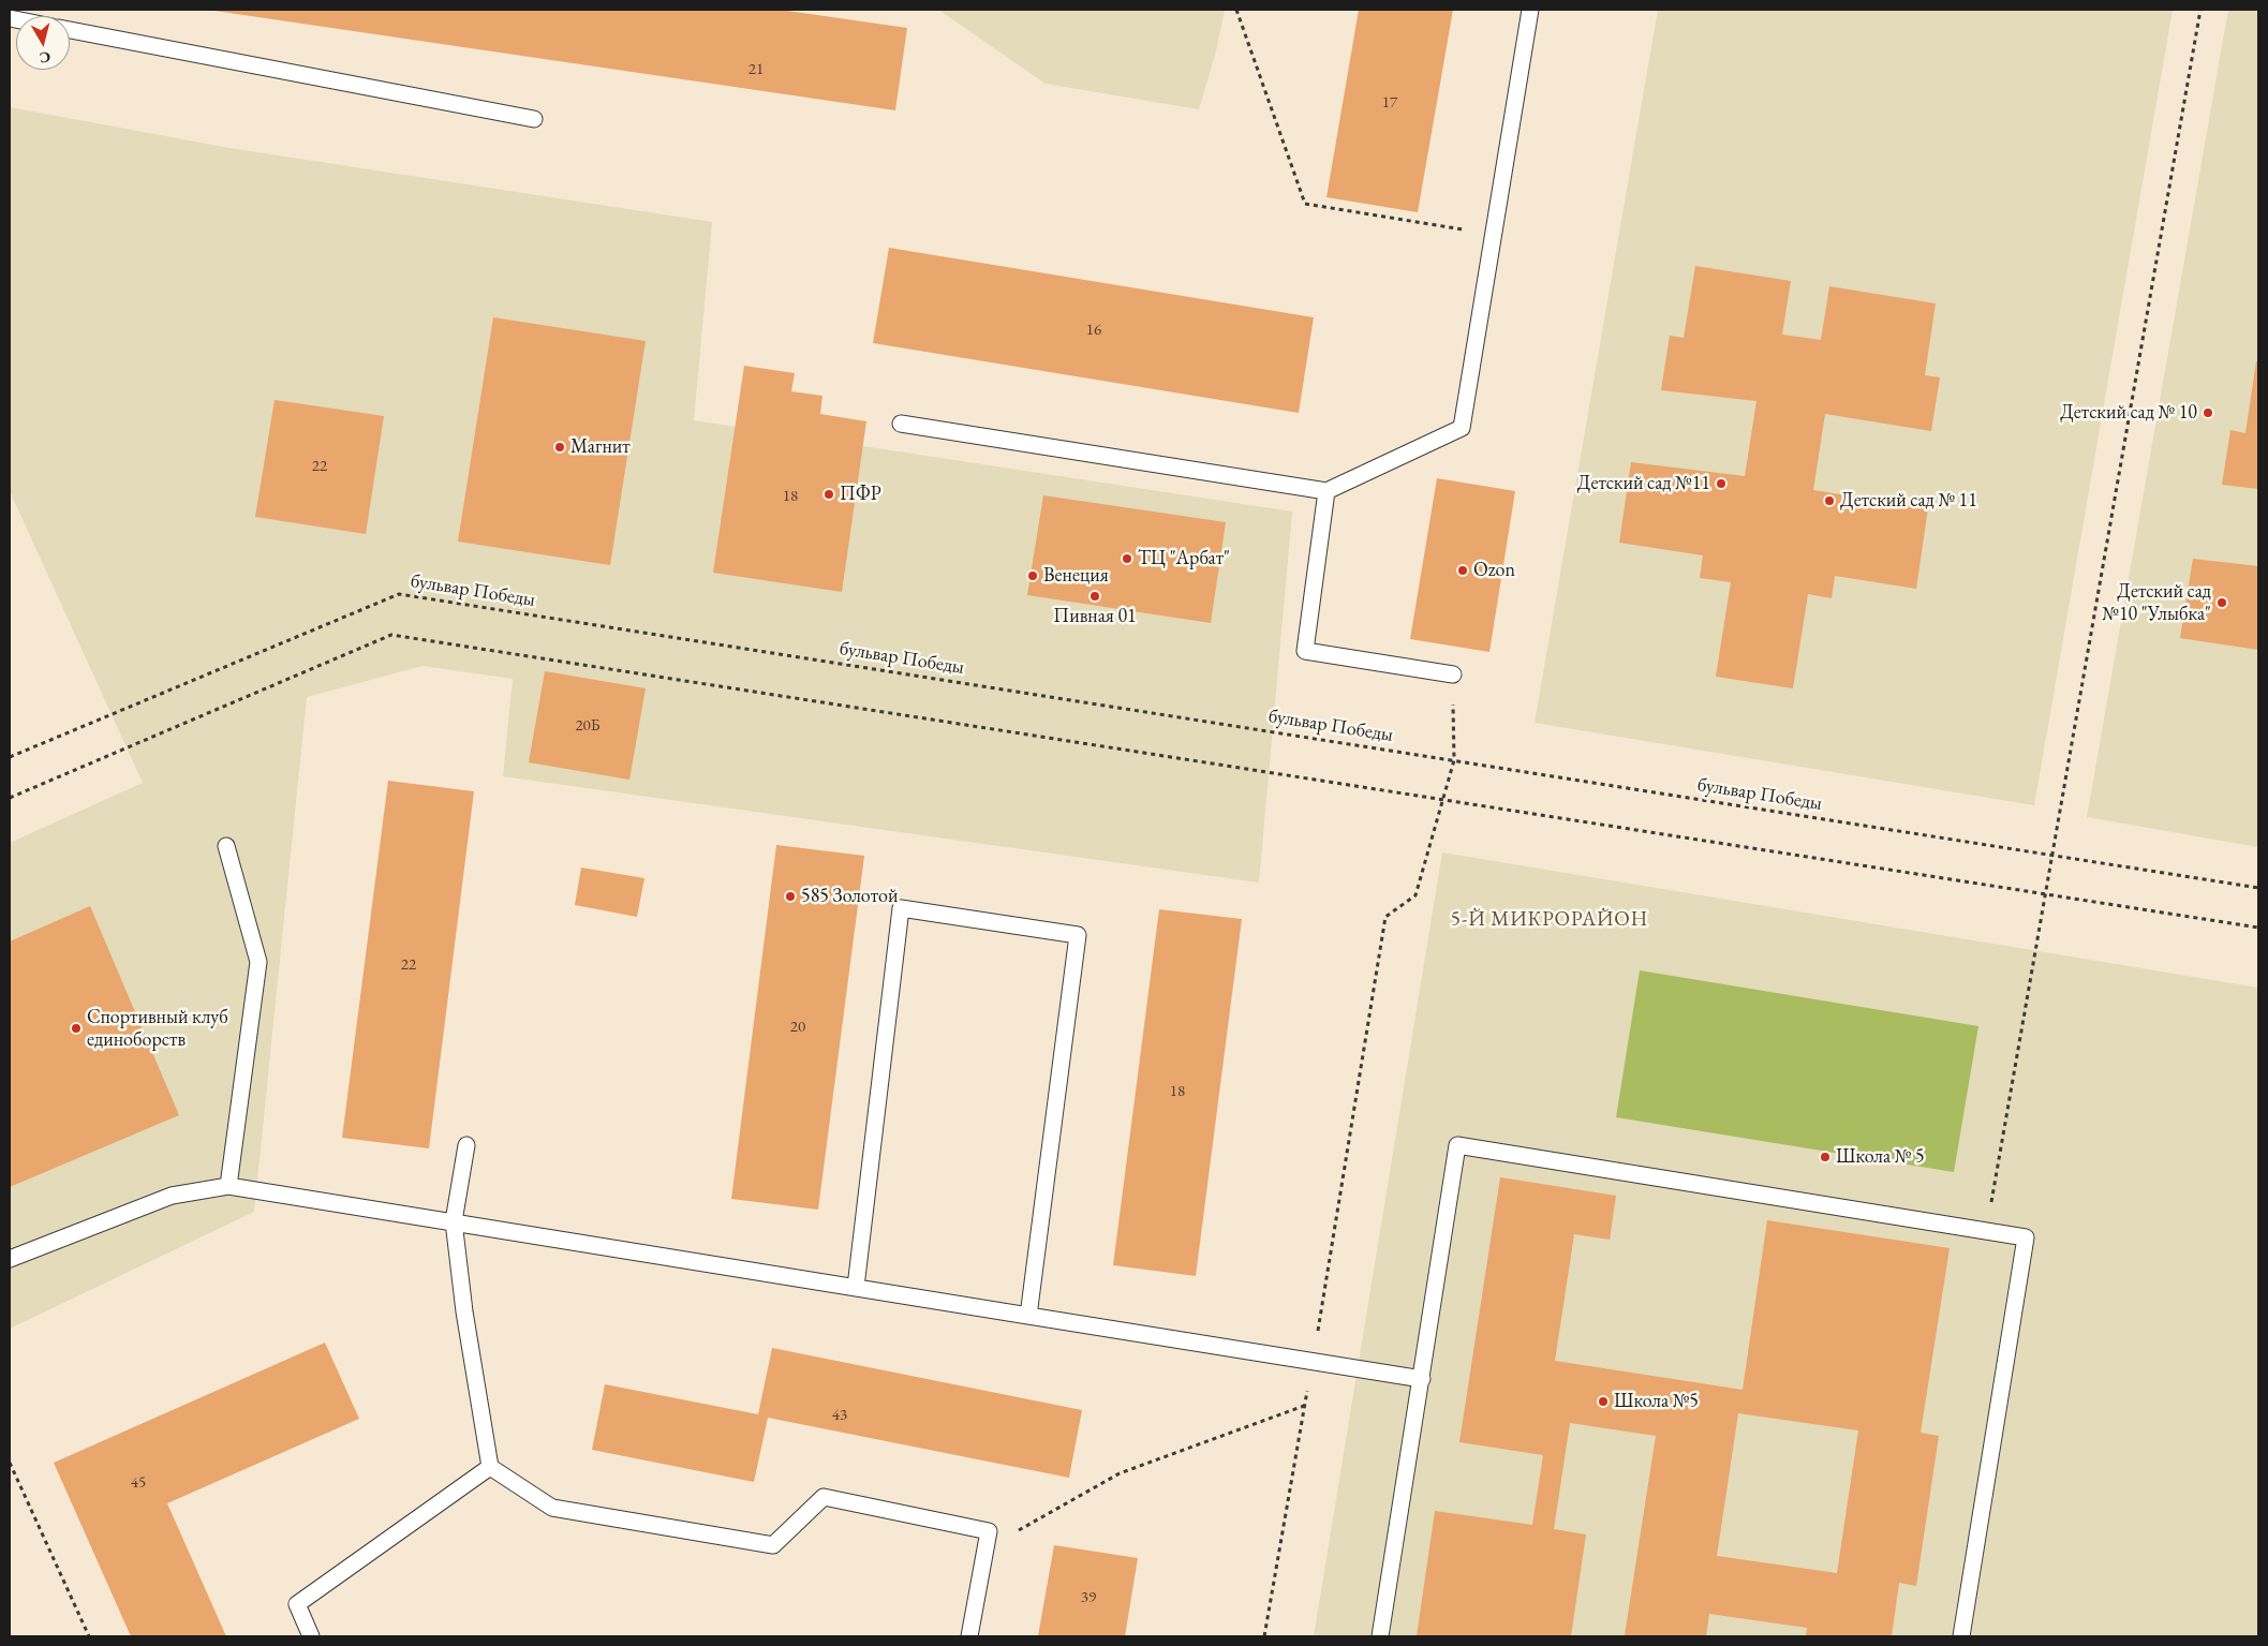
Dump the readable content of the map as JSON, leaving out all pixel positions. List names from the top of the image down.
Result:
{
  "streets": {
    "path": ["бульвар Победы"]
  },
  "districts": ["5-Й МИКРОРАЙОН"],
  "places": [
    "Детский сад № 10",
    "Магнит",
    "Детский сад №11",
    "ПФР",
    "Детский сад № 11",
    "ТЦ \"Арбат\"",
    "Ozon",
    "Венеция",
    "Пивная 01",
    "Детский сад №10 \"Улыбка\"",
    "585 Золотой",
    "Спортивный клуб единоборств",
    "Школа № 5",
    "Школа №5"
  ],
  "house_numbers": [
    "21",
    "17",
    "16",
    "22",
    "18",
    "20Б",
    "22",
    "20",
    "18",
    "43",
    "45",
    "39"
  ],
  "north": "bottom"
}
